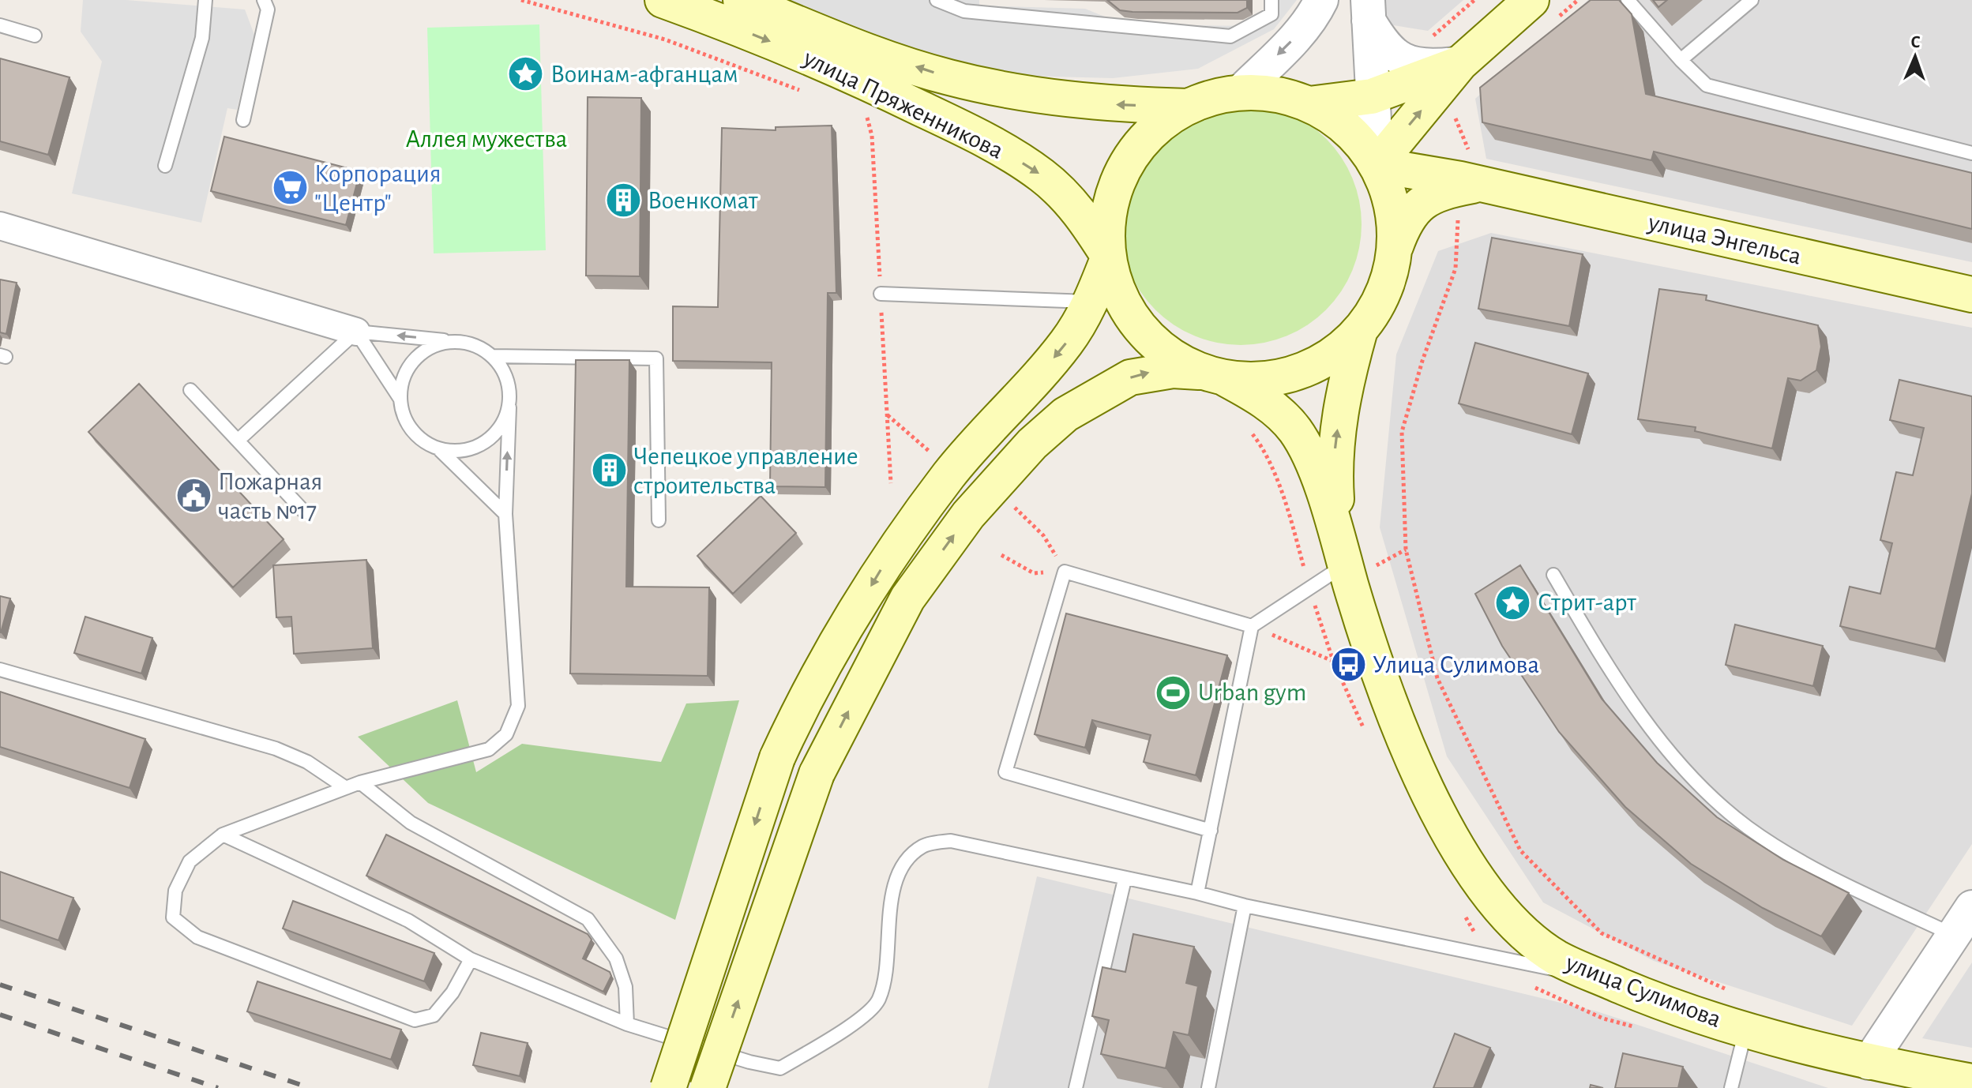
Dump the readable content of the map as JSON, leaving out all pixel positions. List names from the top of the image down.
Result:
{
  "streets": {
    "main road": ["улица Пряженникова", "улица Энгельса", "улица Сулимова"]
  },
  "crossings": [
    ["улица Пряженникова", "улица Сулимова"]
  ],
  "parks": ["Аллея мужества"],
  "places": {
    "place": ["Воинам-афганцам", "Стрит-арт"],
    "supermarket": ["Корпорация \"Центр\""],
    "building": ["Военкомат", "Чепецкое управление строительства"],
    "public building": ["Пожарная часть №17"],
    "bus stop": ["Улица Сулимова"],
    "sports": ["Urban gym"]
  },
  "north": "top"
}
